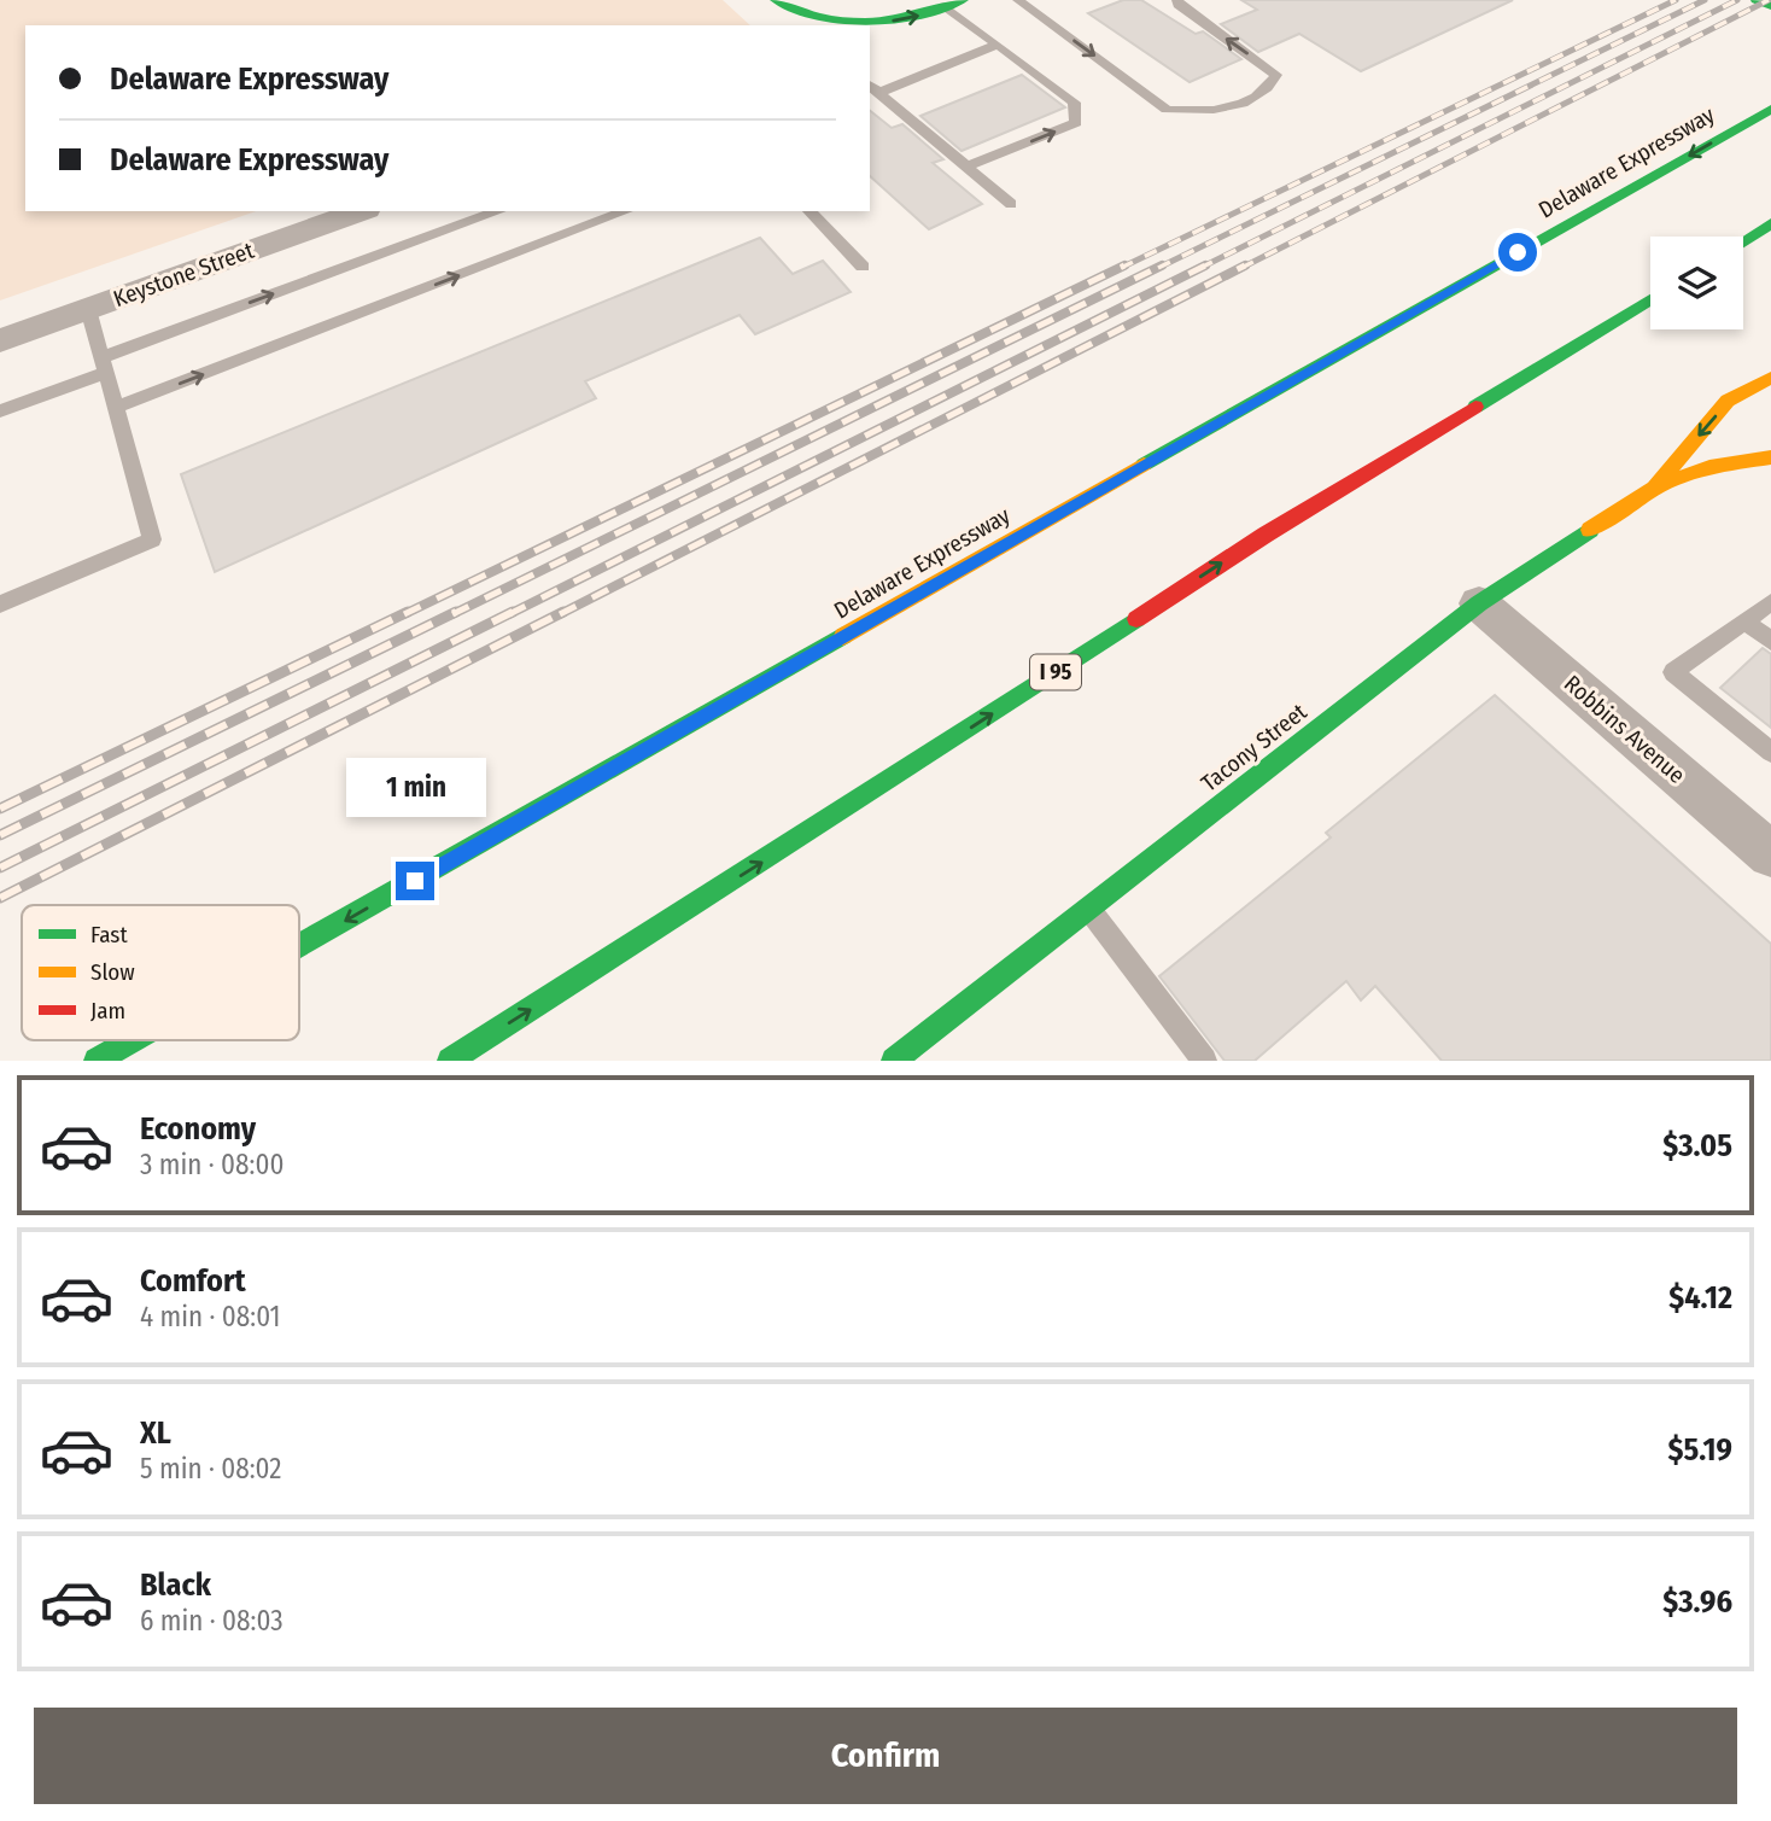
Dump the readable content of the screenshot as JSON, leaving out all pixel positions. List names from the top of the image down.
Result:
{
  "streets": {
    "main road": ["Delaware Expressway", "I 95", "Tacony Street"],
    "street": ["Keystone Street", "Robbins Avenue"]
  },
  "crossings": [
    ["Robbins Avenue", "Tacony Street"]
  ],
  "legend": ["Fast", "Slow", "Jam"],
  "page": {
    "banner": ["Delaware Expressway", "Delaware Expressway"],
    "bubble": "1 min",
    "list": [
      {
        "name": "Economy",
        "note": "3 min · 08:00",
        "value": "$3.05"
      },
      {
        "name": "Comfort",
        "note": "4 min · 08:01",
        "value": "$4.12"
      },
      {
        "name": "XL",
        "note": "5 min · 08:02",
        "value": "$5.19"
      },
      {
        "name": "Black",
        "note": "6 min · 08:03",
        "value": "$3.96"
      }
    ],
    "buttons": "Confirm"
  }
}
